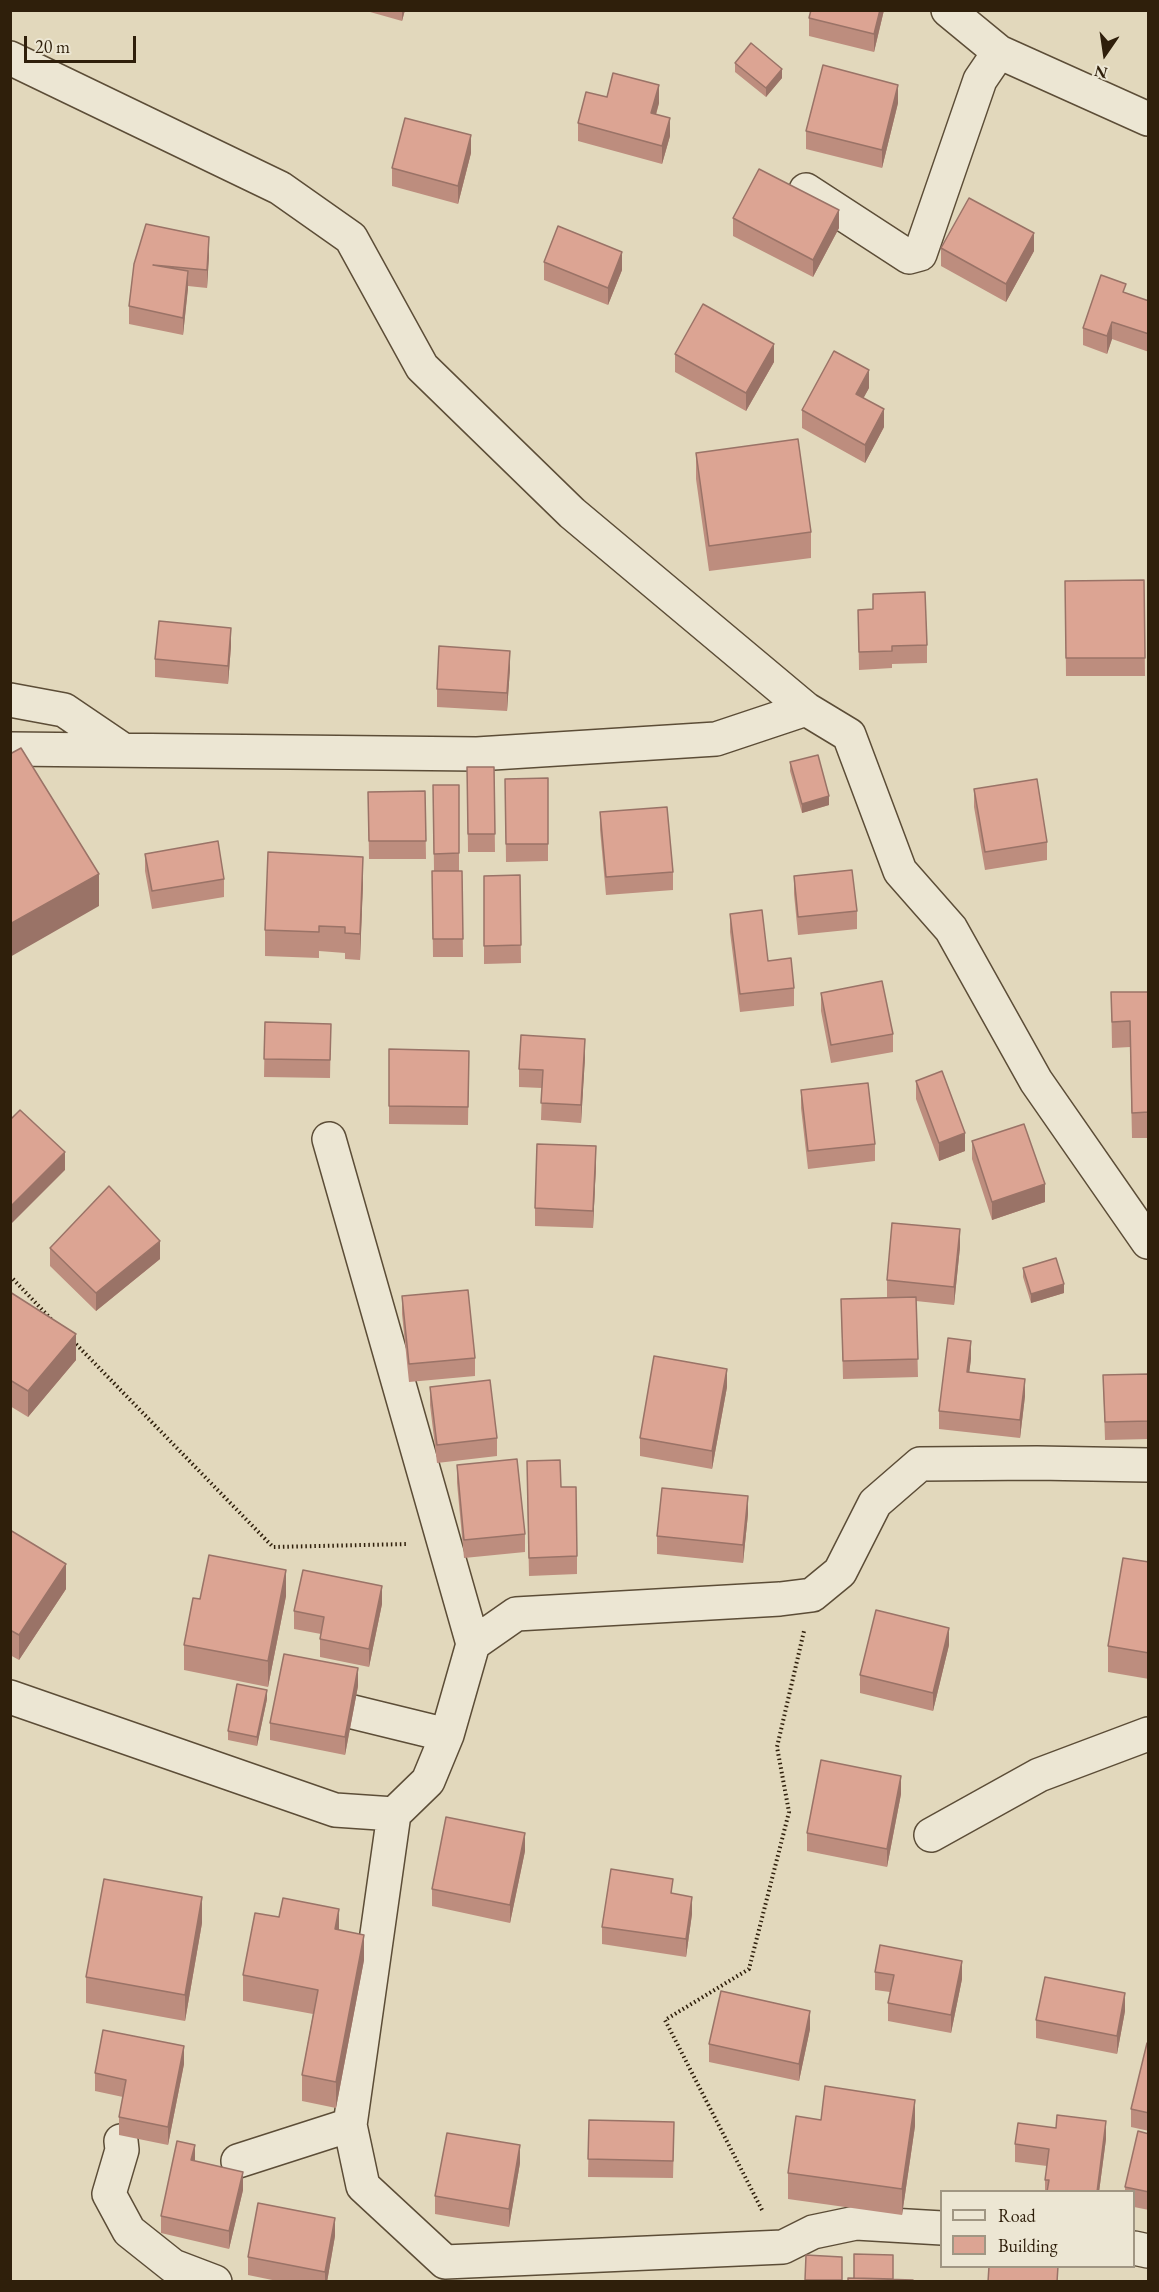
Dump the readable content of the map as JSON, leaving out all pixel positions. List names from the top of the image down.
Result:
{
  "legend": ["Road", "Building"],
  "scale_bar": "20 m",
  "north": "bottom"
}
